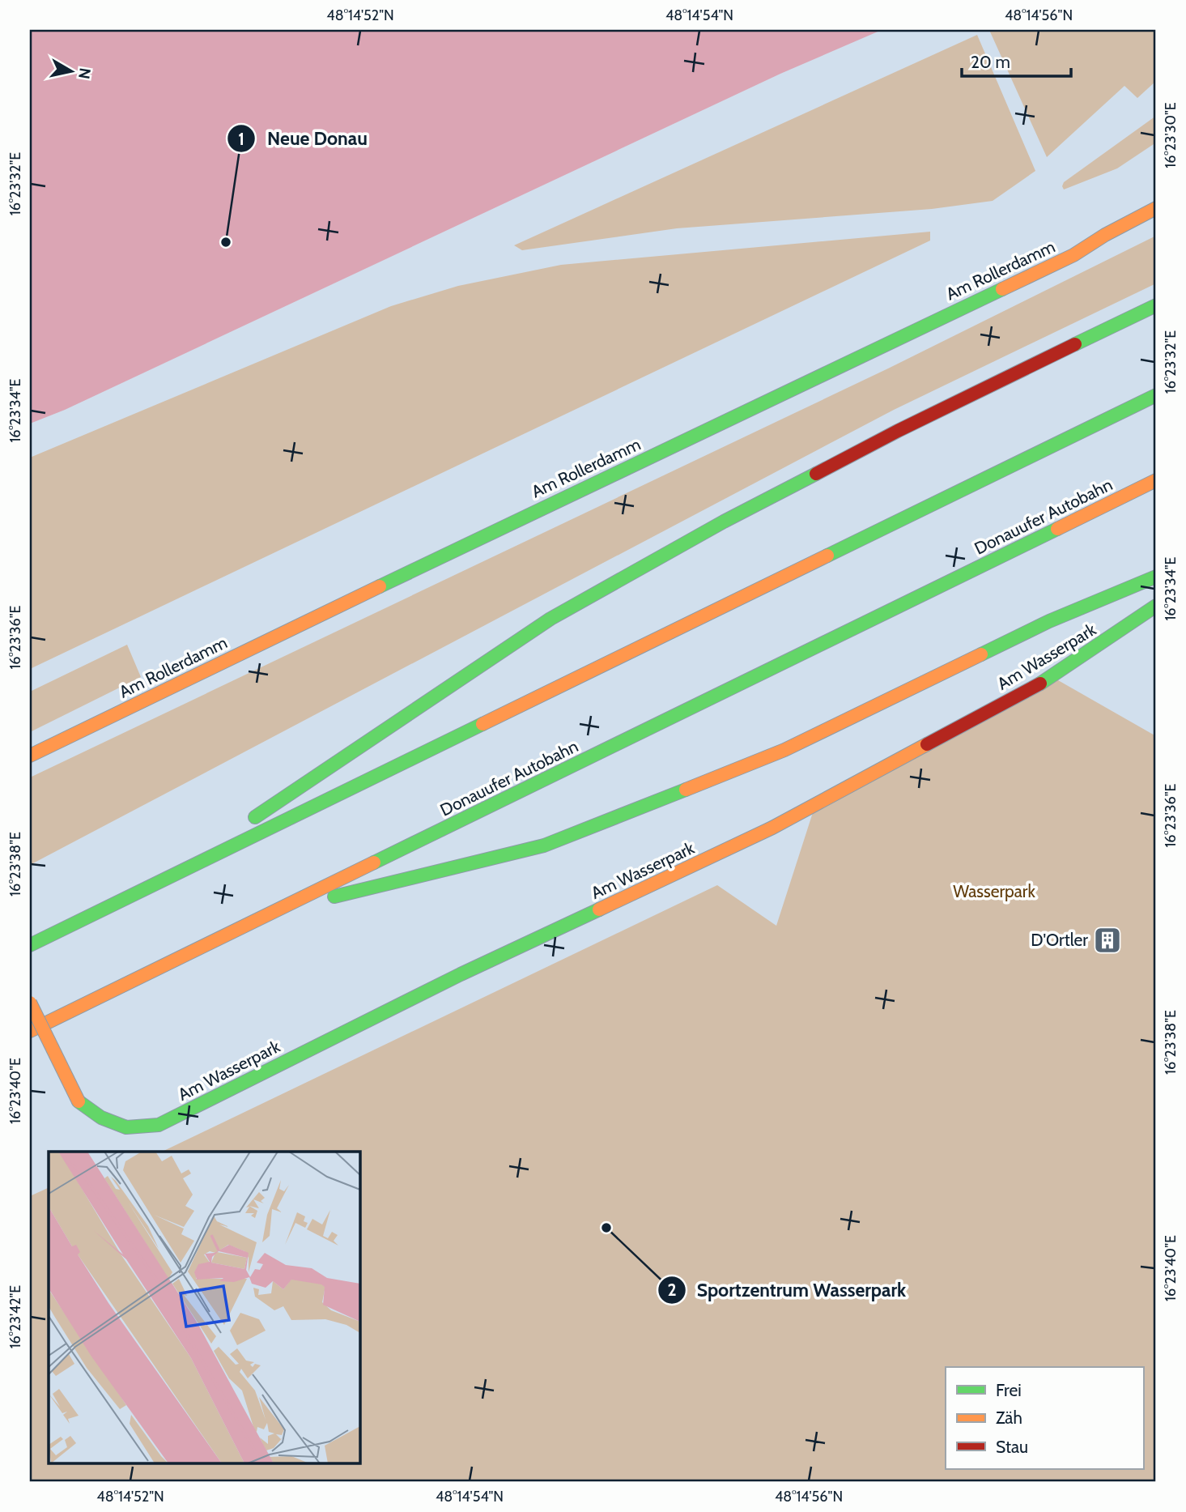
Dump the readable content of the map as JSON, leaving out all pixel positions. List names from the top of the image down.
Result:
{
  "streets": {
    "main road": ["Am Rollerdamm", "Donauufer Autobahn", "Am Wasserpark"]
  },
  "parks": ["Wasserpark"],
  "places": {
    "other": ["Neue Donau", "Sportzentrum Wasserpark"],
    "building": ["D'Ortler"]
  },
  "legend": ["Frei", "Zäh", "Stau"],
  "scale_bar": "20 m",
  "north": "right",
  "coordinates": [
    "48°14'52\"N",
    "48°14'54\"N",
    "48°14'56\"N",
    "16°23'30\"E",
    "16°23'32\"E",
    "16°23'34\"E",
    "16°23'36\"E",
    "16°23'38\"E",
    "16°23'40\"E",
    "16°23'42\"E"
  ]
}
